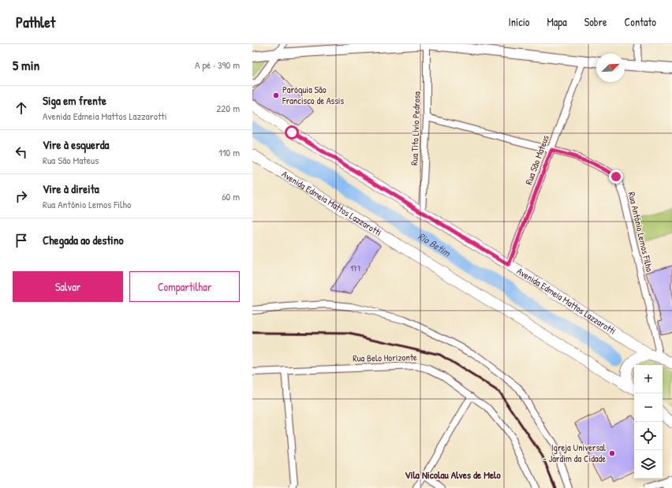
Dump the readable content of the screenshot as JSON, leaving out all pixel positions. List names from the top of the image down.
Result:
{
  "streets": {
    "main road": ["Avenida Edmeia Mattos Lazzarotti"],
    "street": [
      "Rua Tito Lívio Pedrosa",
      "Rua São Mateus",
      "Rua Antônio Lemos Filho",
      "Rua Belo Horizonte"
    ]
  },
  "crossings": [
    ["Rua Tito Lívio Pedrosa", "Avenida Edmeia Mattos Lazzarotti"],
    ["Rua Tito Lívio Pedrosa", "Rua Antônio Lemos Filho"],
    ["Rua São Mateus", "Avenida Edmeia Mattos Lazzarotti"],
    ["Rua São Mateus", "Rua Antônio Lemos Filho"],
    ["Avenida Edmeia Mattos Lazzarotti", "Rua Antônio Lemos Filho"]
  ],
  "districts": ["Vila Nicolau Alves de Melo"],
  "water": ["Rio Betim"],
  "places": ["Paróquia São Francisco de Assis", "Igreja Universal - Jardim da Cidade"],
  "house_numbers": ["177"],
  "north": "top right",
  "page": {
    "header": "Pathlet",
    "nav": [
      "Início",
      "Mapa",
      "Sobre",
      "Contato"
    ],
    "heading": ["5 min", "A pé · 390 m"],
    "list": [
      ["Siga em frente", "Avenida Edmeia Mattos Lazzarotti", "220 m"],
      ["Vire à esquerda", "Rua São Mateus", "110 m"],
      ["Vire à direita", "Rua Antônio Lemos Filho", "60 m"],
      "Chegada ao destino"
    ],
    "buttons": ["Salvar", "Compartilhar"],
    "map_buttons": ["+", "−"]
  }
}
